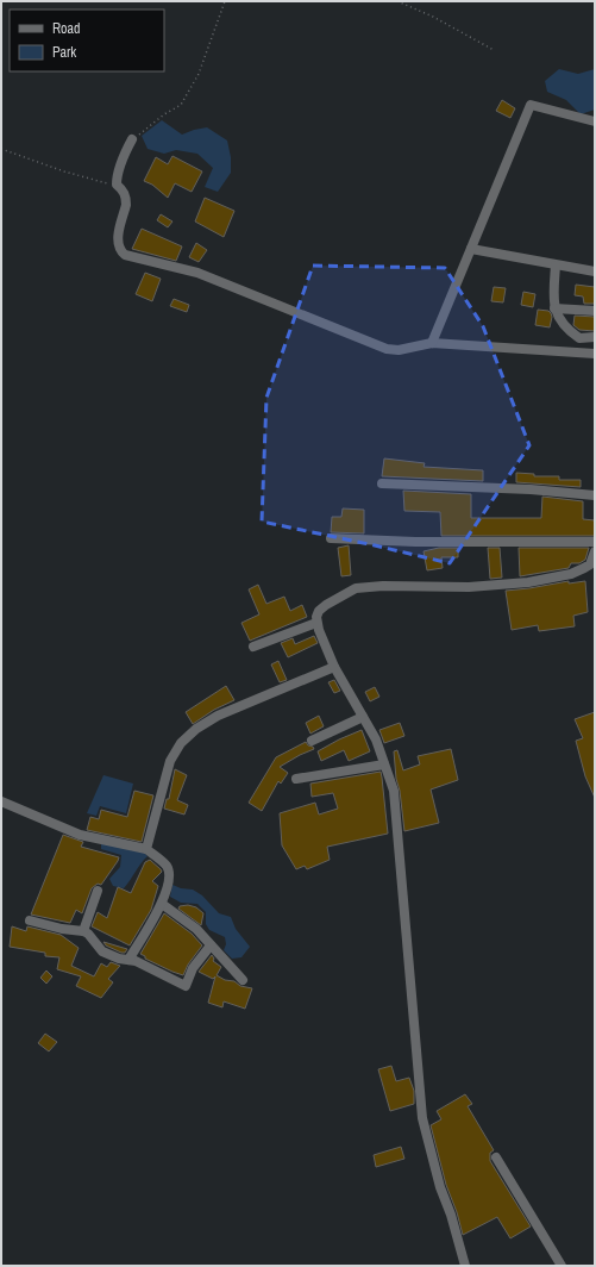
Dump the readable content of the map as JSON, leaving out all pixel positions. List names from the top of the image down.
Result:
{
  "legend": ["Road", "Park"]
}
